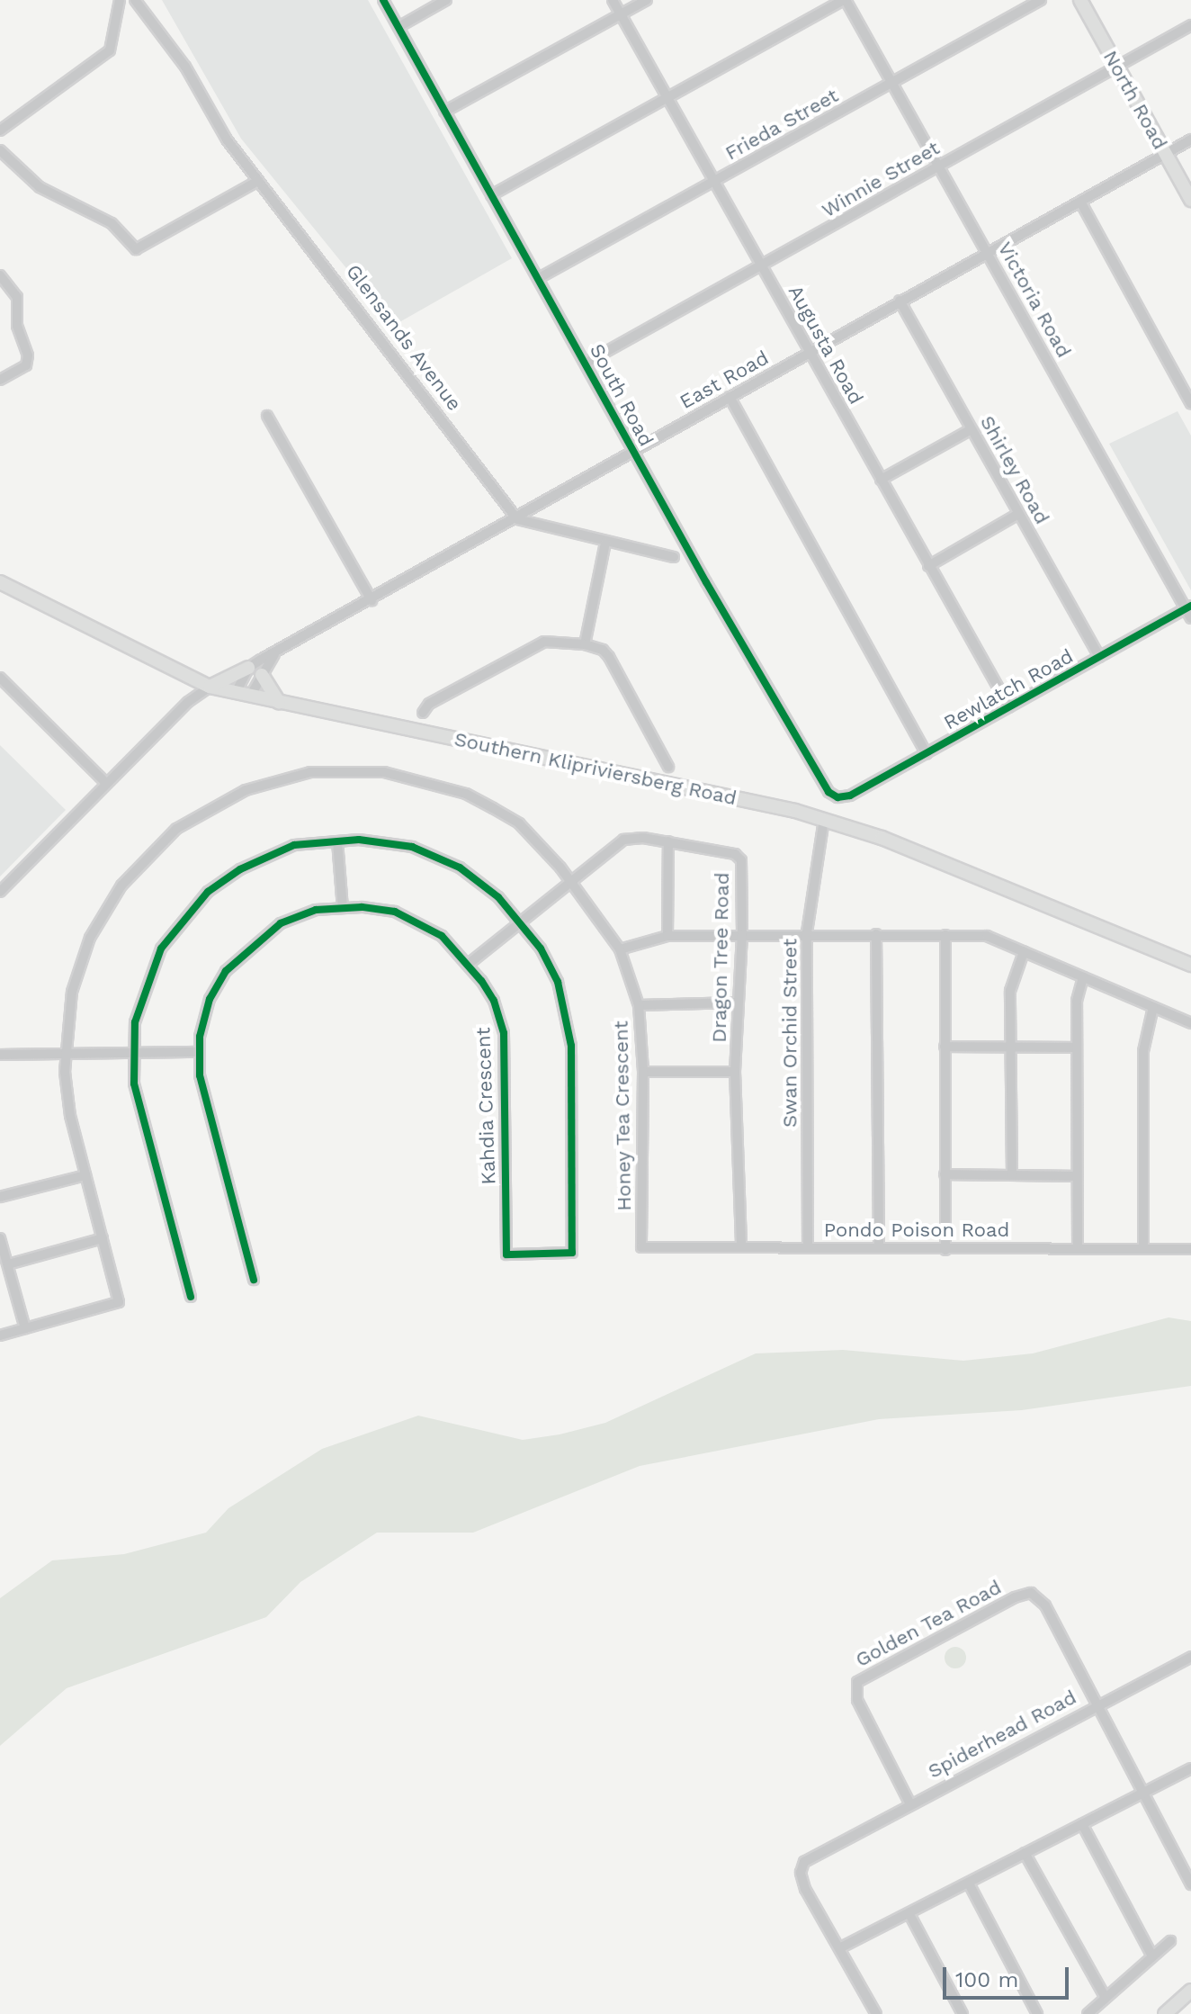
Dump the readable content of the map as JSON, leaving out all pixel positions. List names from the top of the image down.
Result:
{
  "streets": {
    "street": [
      "North Road",
      "Frieda Street",
      "Winnie Street",
      "Victoria Road",
      "Glensands Avenue",
      "Augusta Road",
      "East Road",
      "South Road",
      "Shirley Road",
      "Rewlatch Road",
      "Southern Klipriviersberg Road",
      "Dragon Tree Road",
      "Swan Orchid Street",
      "Kahdia Crescent",
      "Honey Tea Crescent",
      "Pondo Poison Road",
      "Golden Tea Road",
      "Spiderhead Road"
    ]
  },
  "crossings": [
    ["North Road", "Winnie Street"],
    ["North Road", "East Road"],
    ["Frieda Street", "Victoria Road"],
    ["Frieda Street", "Augusta Road"],
    ["Frieda Street", "South Road"],
    ["Winnie Street", "Victoria Road"],
    ["Winnie Street", "Augusta Road"],
    ["Winnie Street", "South Road"],
    ["Victoria Road", "East Road"],
    ["Victoria Road", "Rewlatch Road"],
    ["Glensands Avenue", "East Road"],
    ["Augusta Road", "East Road"],
    ["Augusta Road", "Rewlatch Road"],
    ["East Road", "South Road"],
    ["East Road", "Shirley Road"],
    ["East Road", "Southern Klipriviersberg Road"],
    ["South Road", "Rewlatch Road"],
    ["Shirley Road", "Rewlatch Road"],
    ["Southern Klipriviersberg Road", "Swan Orchid Street"],
    ["Dragon Tree Road", "Kahdia Crescent"],
    ["Dragon Tree Road", "Honey Tea Crescent"],
    ["Dragon Tree Road", "Pondo Poison Road"],
    ["Swan Orchid Street", "Pondo Poison Road"],
    ["Honey Tea Crescent", "Pondo Poison Road"],
    ["Golden Tea Road", "Spiderhead Road"]
  ],
  "scale_bar": "100 m"
}
